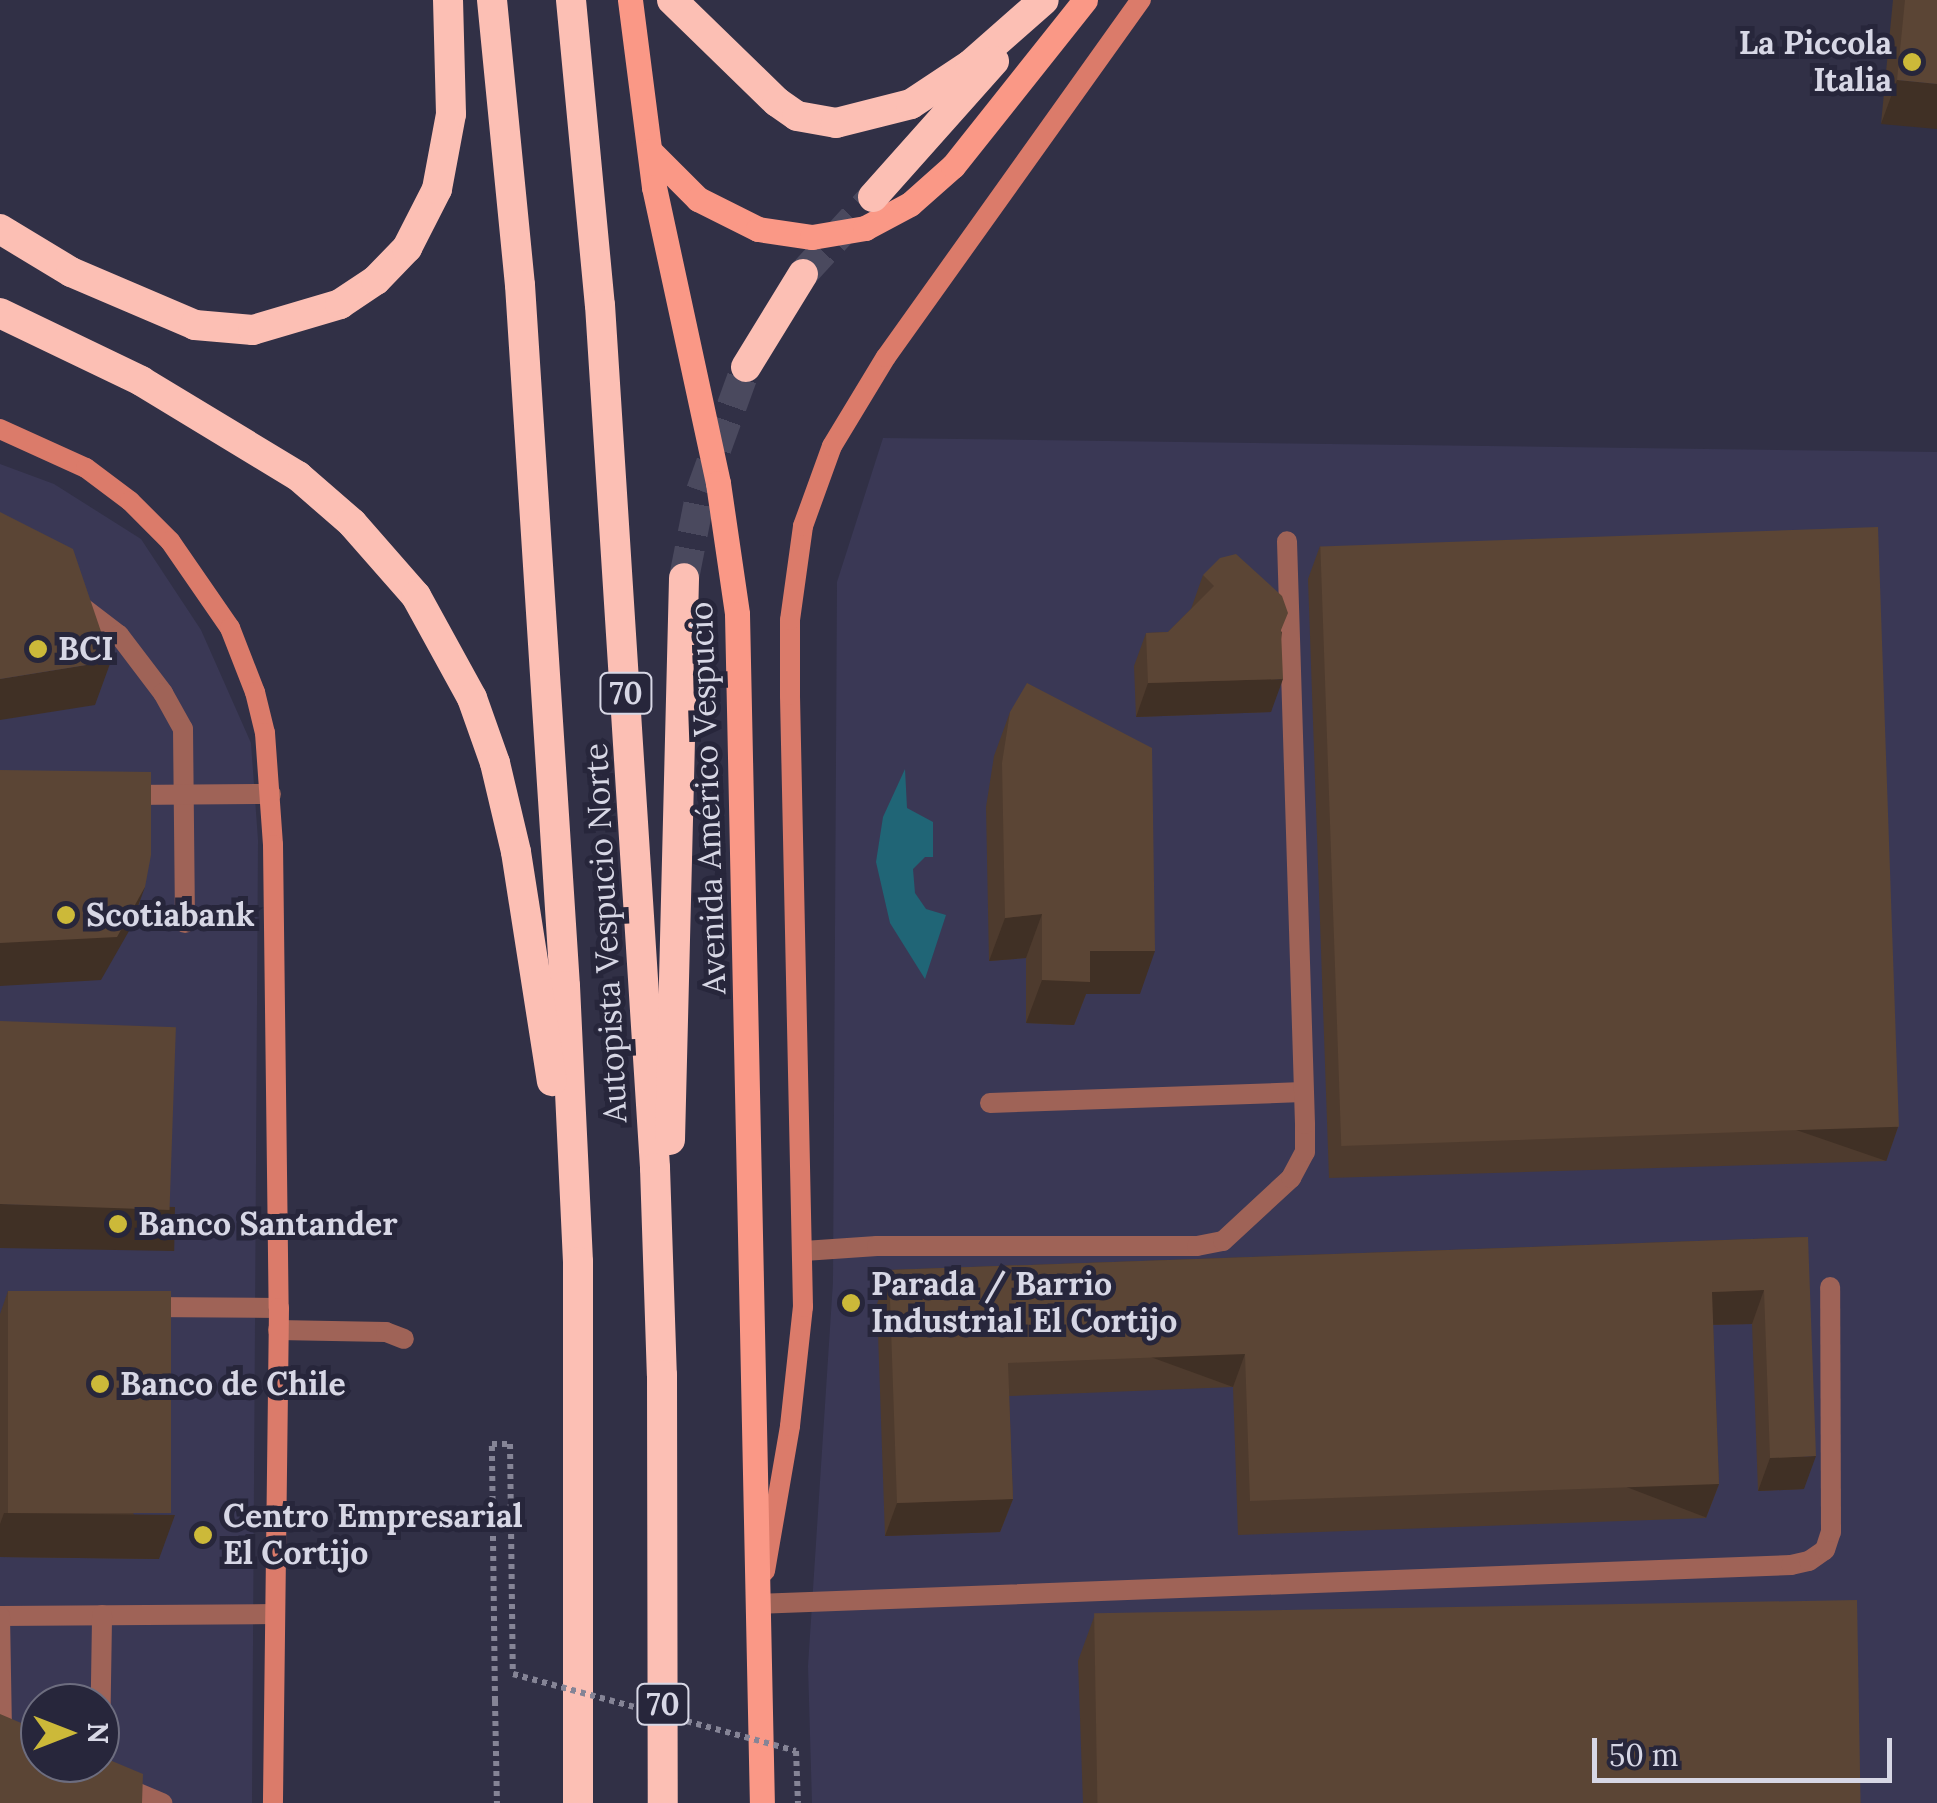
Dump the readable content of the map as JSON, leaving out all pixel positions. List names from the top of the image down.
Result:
{
  "streets": {
    "highway": ["70", "Autopista Vespucio Norte"],
    "main road": ["Avenida Américo Vespucio"]
  },
  "places": [
    "La Piccola Italia",
    "BCI",
    "Scotiabank",
    "Banco Santander",
    "Parada / Barrio Industrial El Cortijo",
    "Banco de Chile",
    "Centro Empresarial El Cortijo"
  ],
  "scale_bar": "50 m",
  "north": "right"
}
